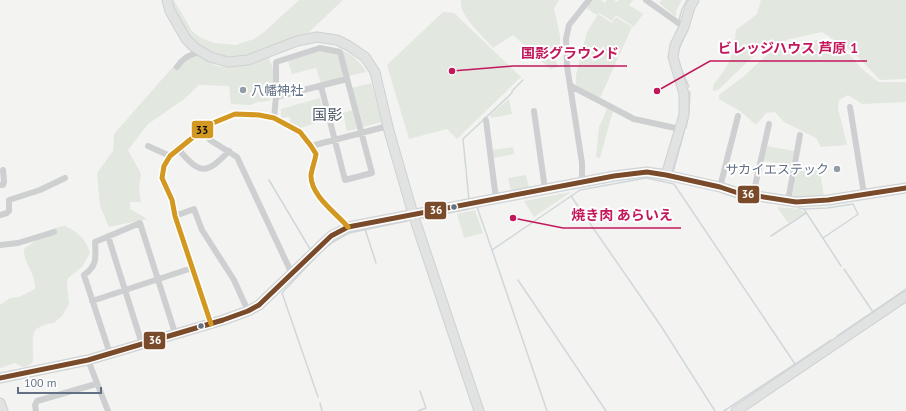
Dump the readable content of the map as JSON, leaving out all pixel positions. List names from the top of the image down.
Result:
{
  "districts": ["国影"],
  "places": [
    "国影グラウンド",
    "八幡神社",
    "ビレッジハウス 芦原 1",
    "サカイエステック",
    "焼き肉 あらいえ"
  ],
  "lines": ["transit line 33", "transit line 36"],
  "scale_bar": "100 m"
}
